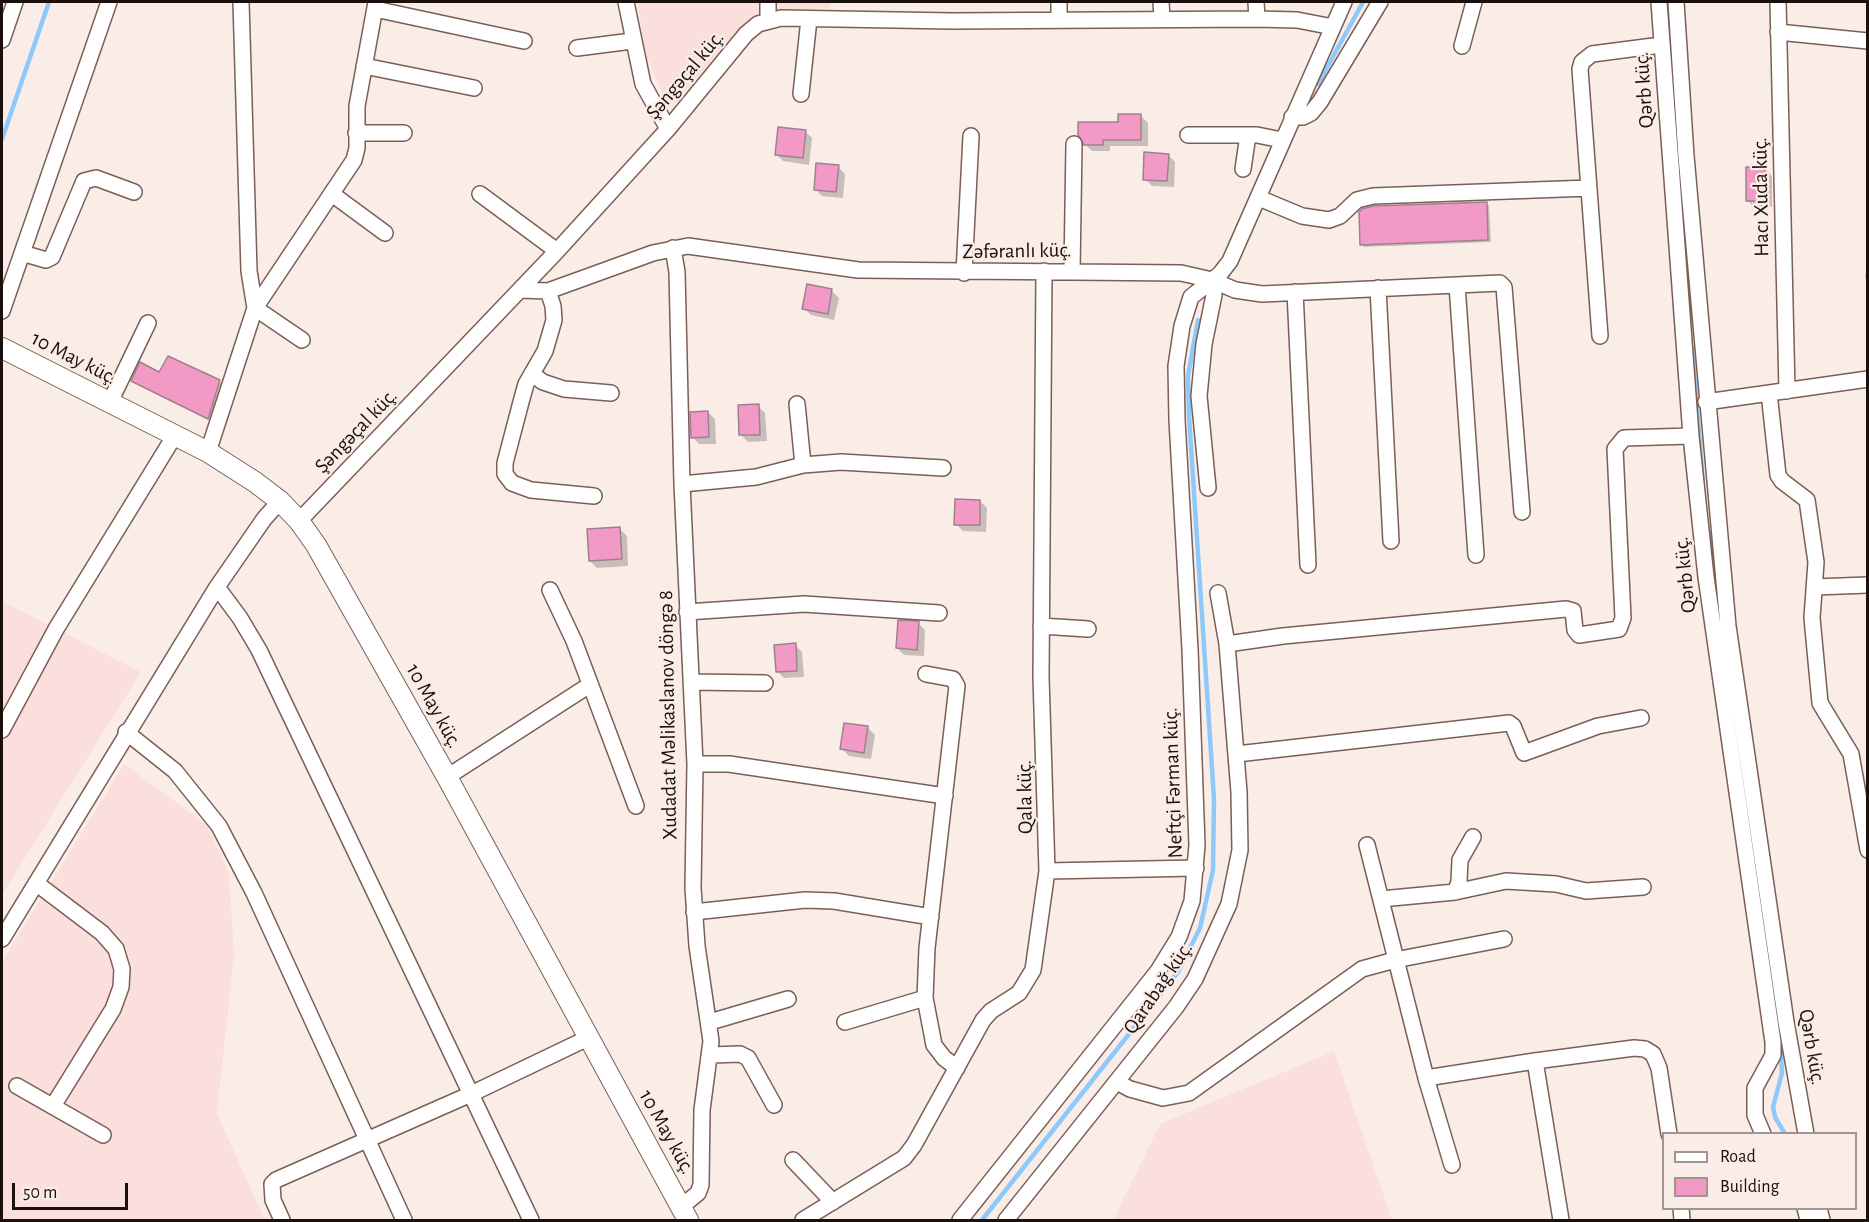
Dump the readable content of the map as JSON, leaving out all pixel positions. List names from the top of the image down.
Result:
{
  "streets": {
    "main road": ["10 May küç."],
    "street": [
      "Şəngəçal küç.",
      "Qərb küç.",
      "Hacı Xuda küç.",
      "Zəfəranlı küç.",
      "Xudadat Məlikaslanov döngə 8",
      "Neftçi Fərman küç.",
      "Qala küç.",
      "Qarabağ küç."
    ]
  },
  "crossings": [
    ["Şəngəçal küç.", "Zəfəranlı küç."],
    ["Şəngəçal küç.", "10 May küç."],
    ["Zəfəranlı küç.", "Xudadat Məlikaslanov döngə 8"],
    ["Zəfəranlı küç.", "Neftçi Fərman küç."],
    ["Zəfəranlı küç.", "Qala küç."],
    ["10 May küç.", "Xudadat Məlikaslanov döngə 8"]
  ],
  "legend": ["Road", "Building"],
  "scale_bar": "50 m"
}
